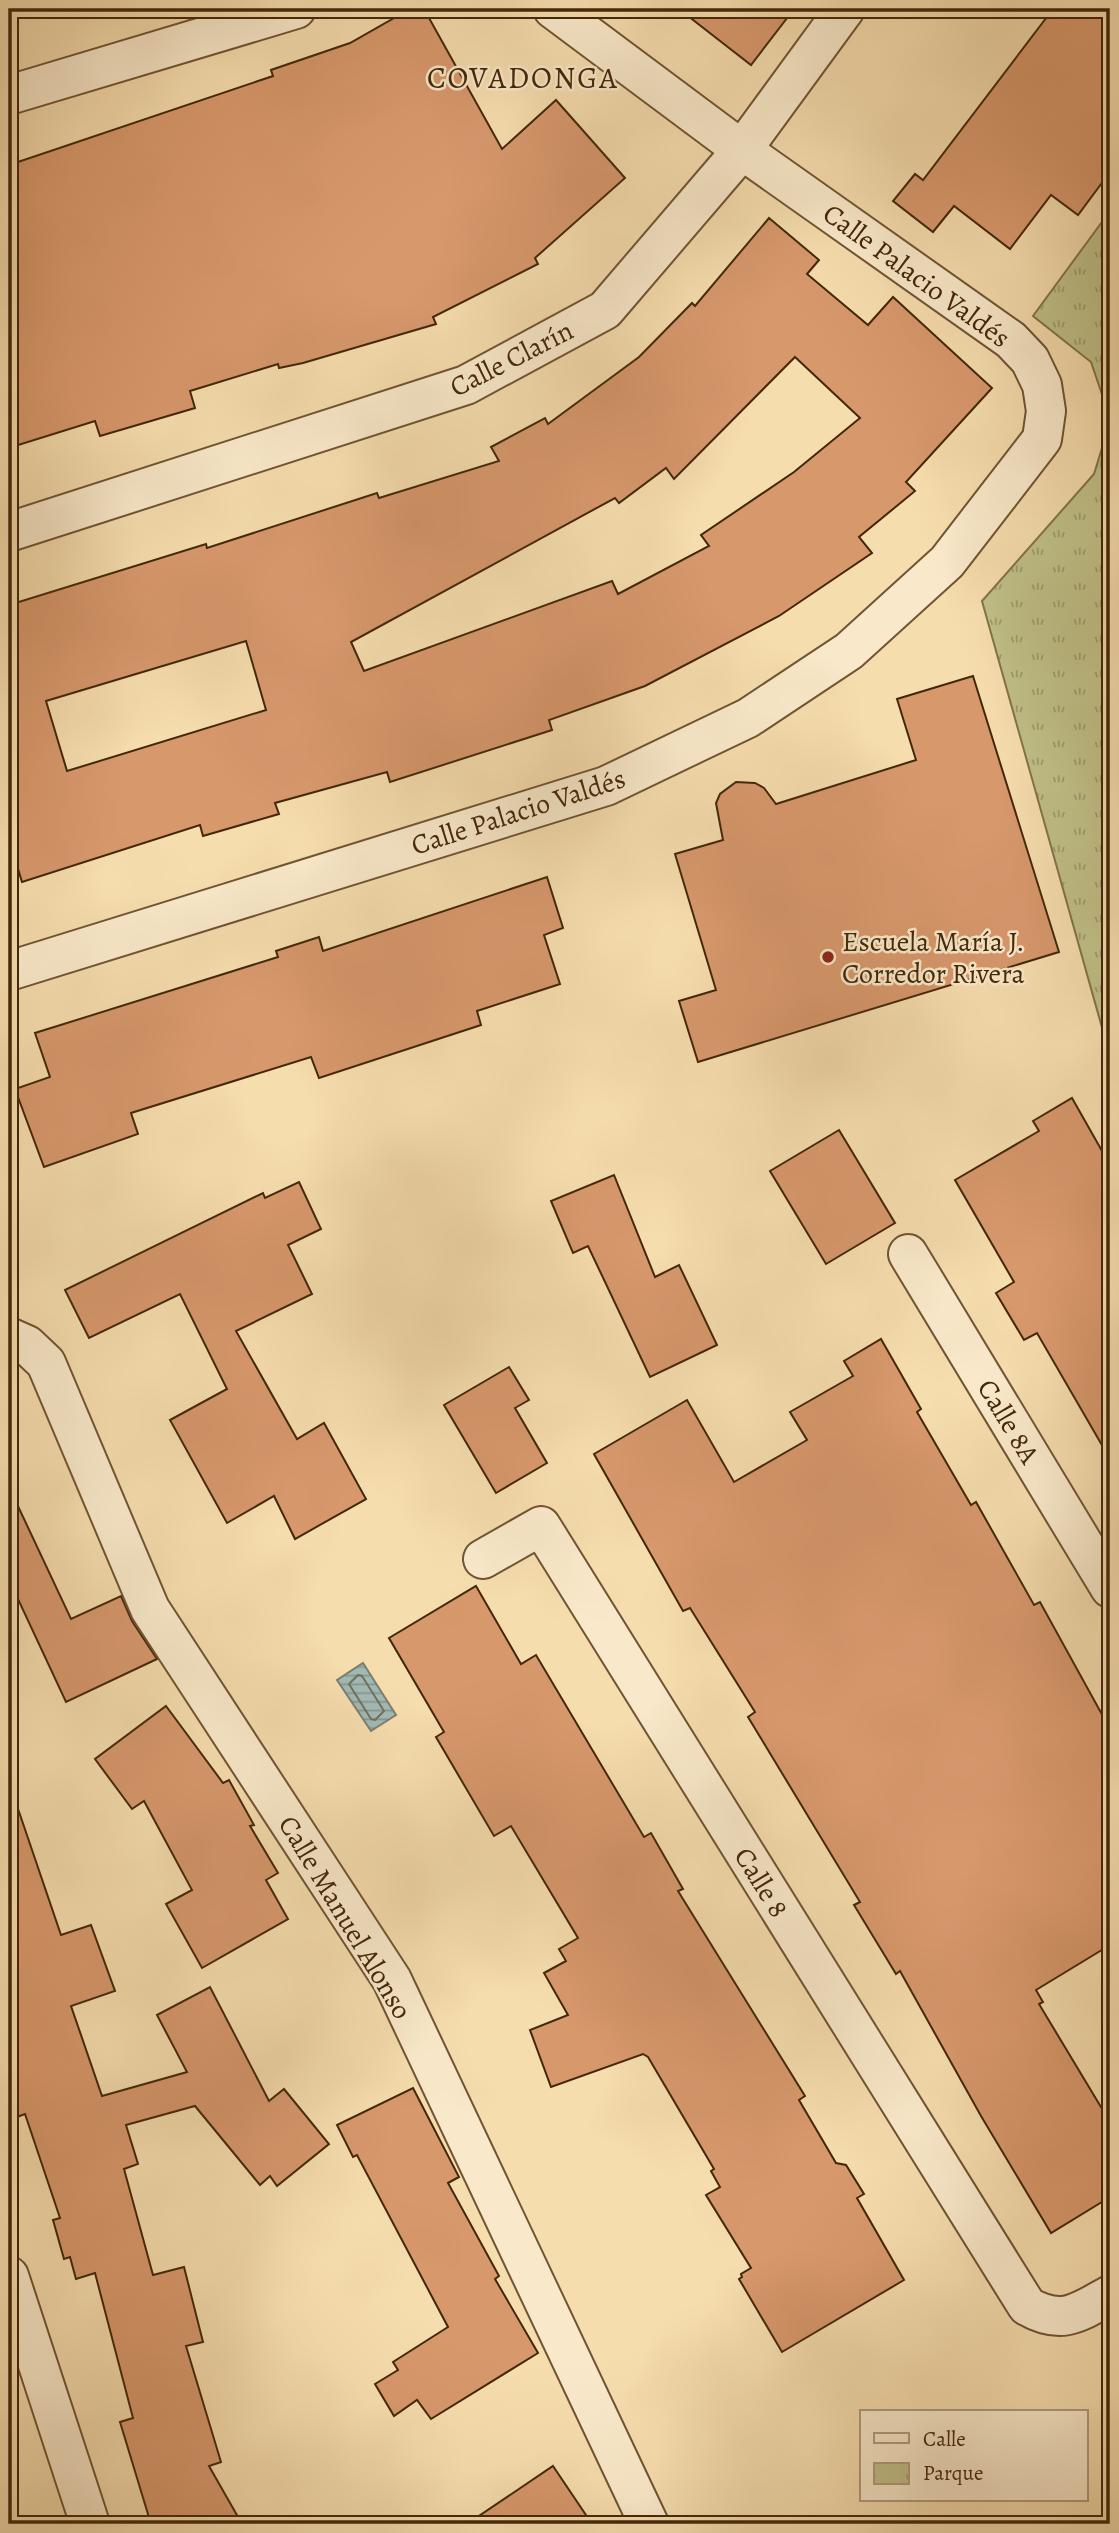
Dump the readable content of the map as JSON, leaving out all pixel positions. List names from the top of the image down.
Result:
{
  "streets": {
    "street": [
      "Calle Palacio Valdés",
      "Calle Clarín",
      "Calle 8A",
      "Calle 8",
      "Calle Manuel Alonso"
    ]
  },
  "crossings": [
    ["Calle Palacio Valdés", "Calle Clarín"]
  ],
  "districts": ["COVADONGA"],
  "places": ["Escuela María J. Corredor Rivera"],
  "legend": ["Calle", "Parque"]
}
